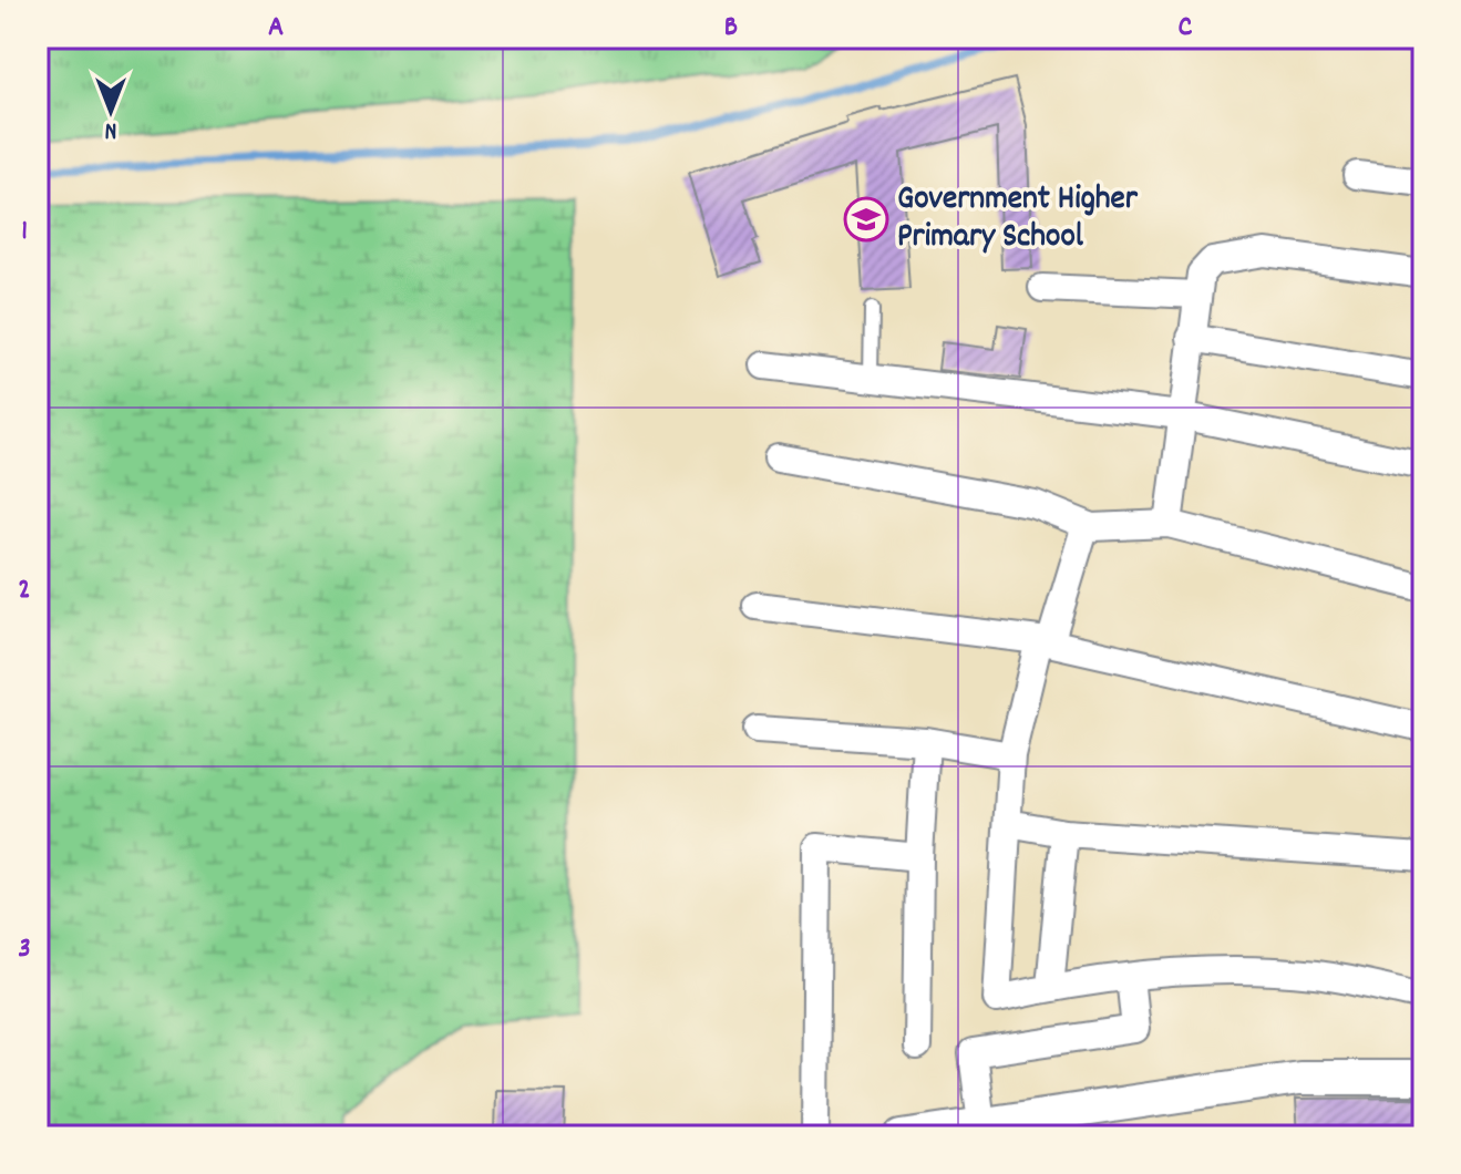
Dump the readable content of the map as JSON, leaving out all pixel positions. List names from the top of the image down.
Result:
{
  "places": {
    "school or university": ["Government Higher Primary School"]
  },
  "north": "bottom",
  "grid": {
    "columns": ["A", "B", "C"],
    "rows": ["1", "2", "3"]
  }
}
